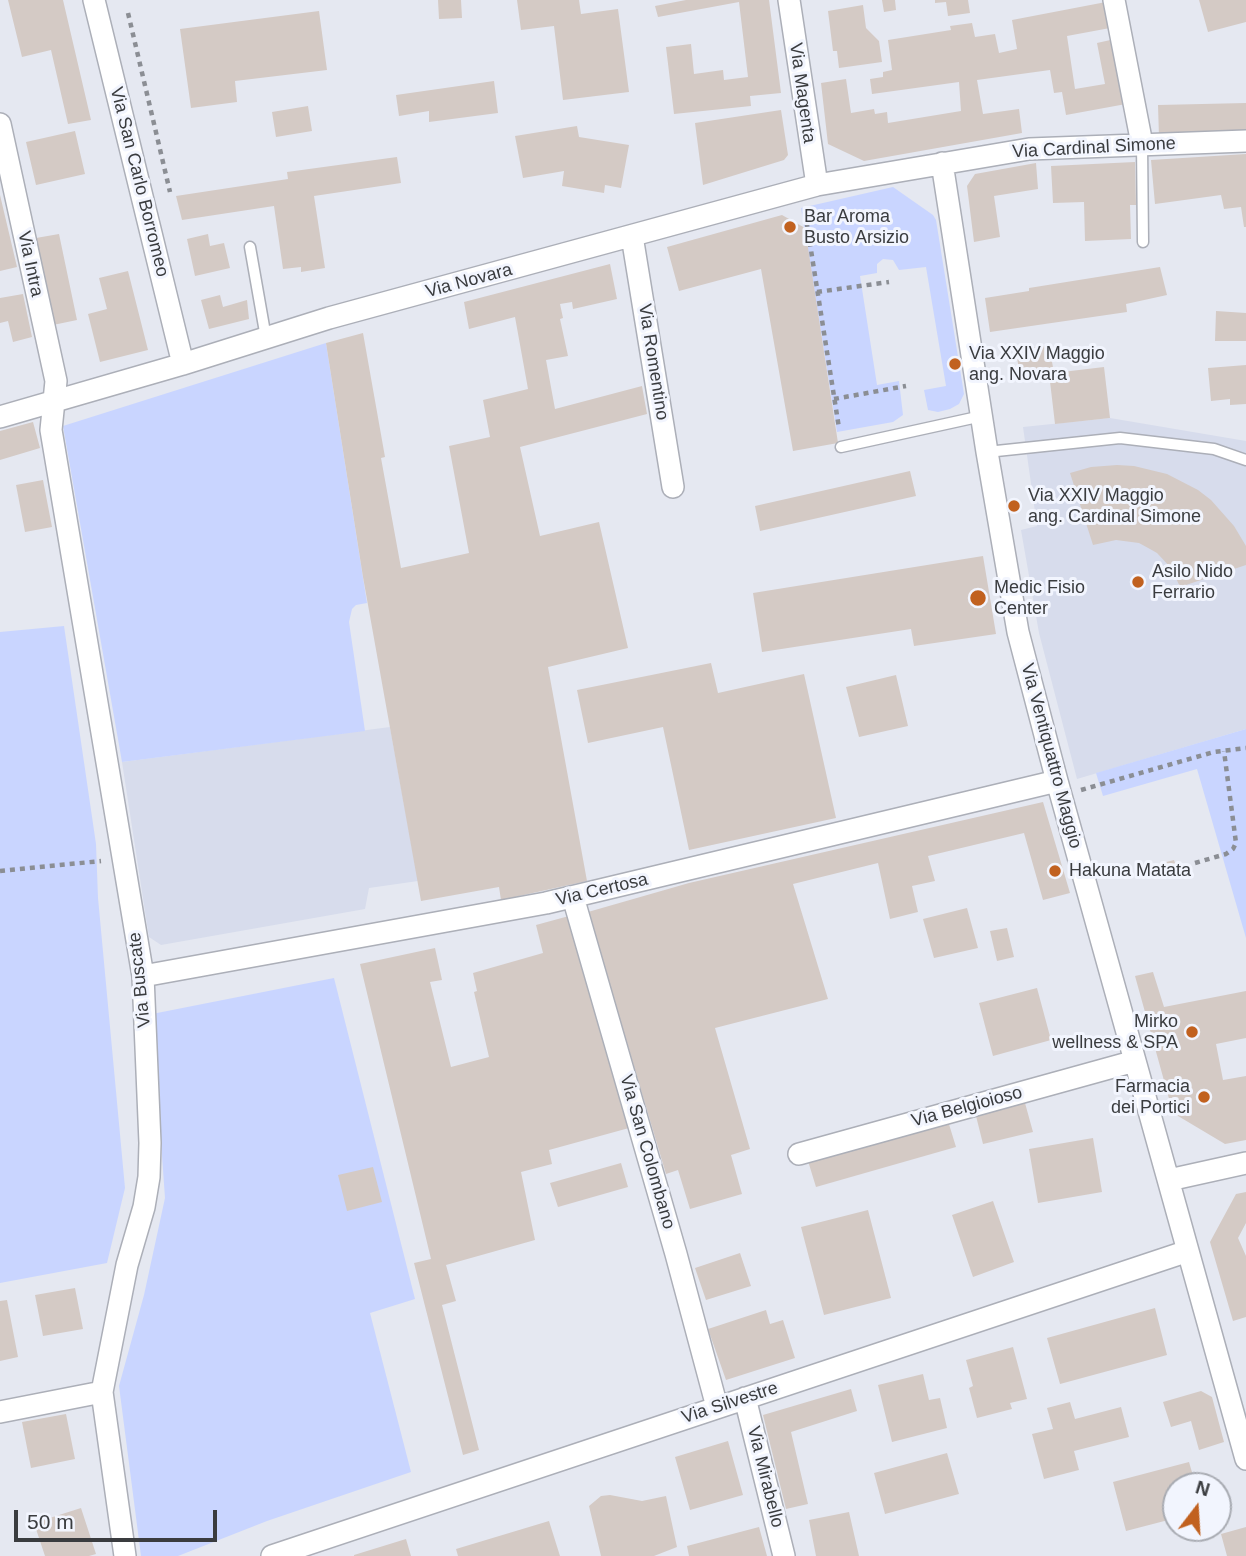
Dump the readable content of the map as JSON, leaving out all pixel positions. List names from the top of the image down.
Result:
{
  "streets": {
    "street": [
      "Via Magenta",
      "Via Cardinal Simone",
      "Via San Carlo Borromeo",
      "Via Intra",
      "Via Novara",
      "Via Romentino",
      "Via Ventiquattro Maggio",
      "Via Certosa",
      "Via Buscate",
      "Via Belgioioso",
      "Via San Colombano",
      "Via Silvestre",
      "Via Mirabello"
    ]
  },
  "crossings": [
    ["Via Magenta", "Via Novara"],
    ["Via Cardinal Simone", "Via Novara"],
    ["Via Cardinal Simone", "Via Ventiquattro Maggio"],
    ["Via San Carlo Borromeo", "Via Novara"],
    ["Via Intra", "Via Novara"],
    ["Via Intra", "Via Buscate"],
    ["Via Novara", "Via Romentino"],
    ["Via Novara", "Via Ventiquattro Maggio"],
    ["Via Novara", "Via Buscate"],
    ["Via Ventiquattro Maggio", "Via Certosa"],
    ["Via Ventiquattro Maggio", "Via Belgioioso"],
    ["Via Ventiquattro Maggio", "Via Silvestre"],
    ["Via Certosa", "Via Buscate"],
    ["Via Certosa", "Via San Colombano"],
    ["Via San Colombano", "Via Silvestre"],
    ["Via Silvestre", "Via Mirabello"]
  ],
  "places": [
    "Bar Aroma Busto Arsizio",
    "Via XXIV Maggio ang. Novara",
    "Via XXIV Maggio ang. Cardinal Simone",
    "Asilo Nido Ferrario",
    "Medic Fisio Center",
    "Hakuna Matata",
    "Mirko wellness & SPA",
    "Farmacia dei Portici"
  ],
  "scale_bar": "50 m",
  "north": "top"
}
